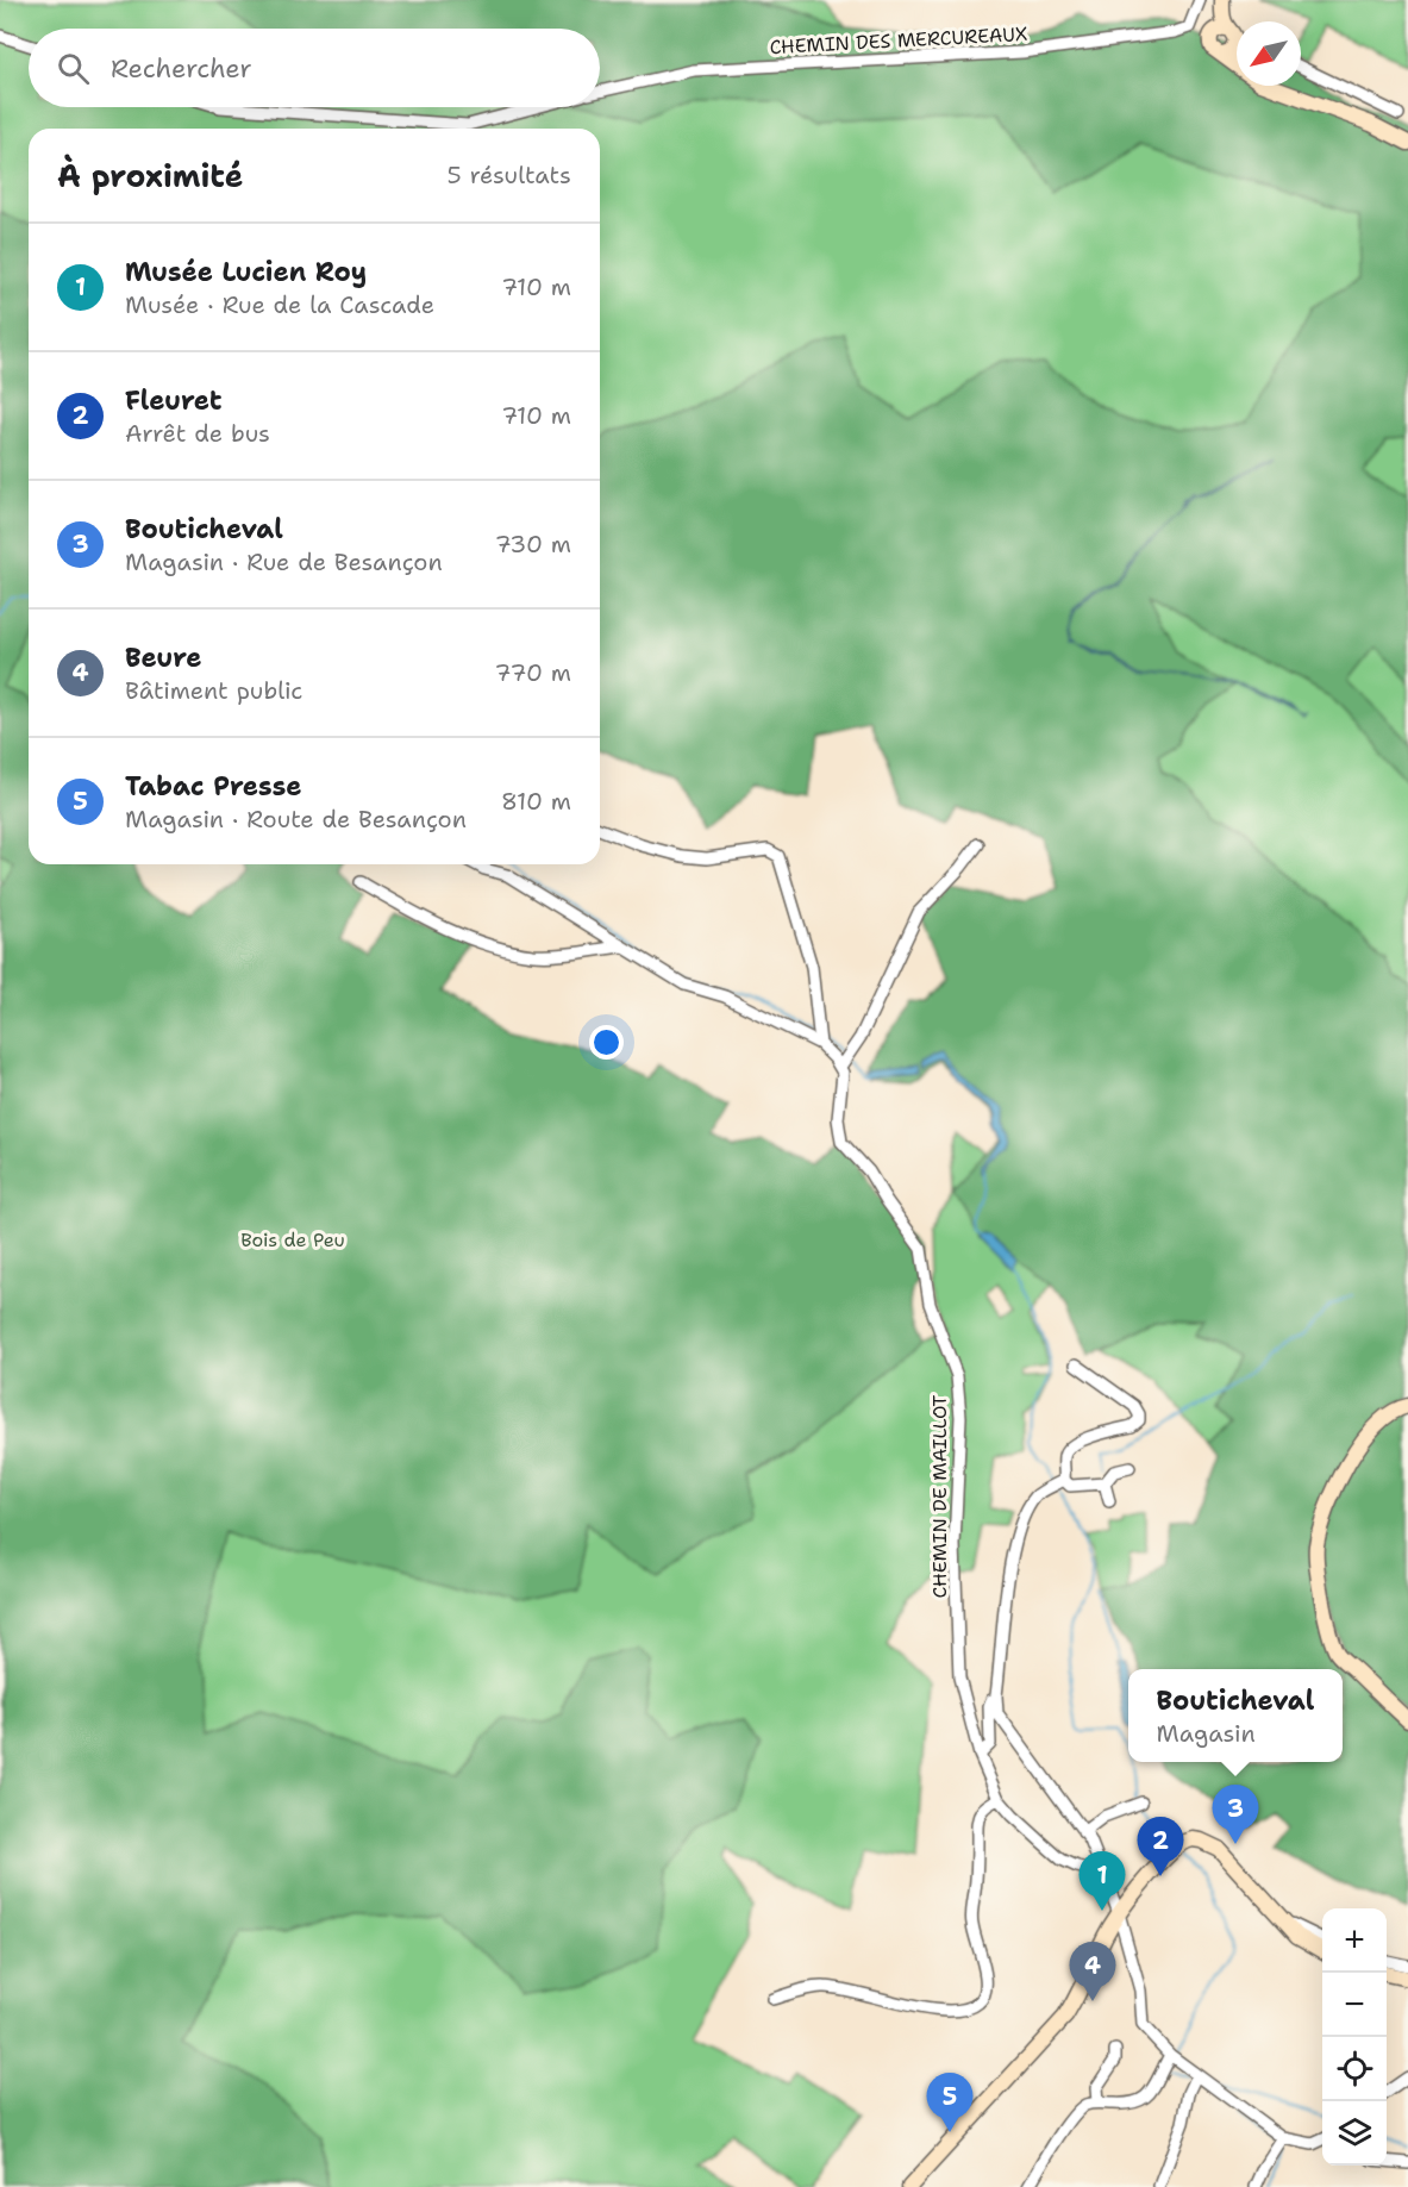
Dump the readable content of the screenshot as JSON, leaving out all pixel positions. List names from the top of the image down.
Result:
{
  "streets": {
    "street": ["CHEMIN DES MERCUREAUX", "CHEMIN DE MAILLOT"]
  },
  "parks": ["Bois de Peu"],
  "north": "bottom left",
  "page": {
    "search": "Rechercher",
    "heading": ["À proximité", "5 résultats"],
    "list": [
      {
        "mark": "1",
        "name": "Musée Lucien Roy",
        "note": "Musée · Rue de la Cascade",
        "value": "710 m"
      },
      {
        "mark": "2",
        "name": "Fleuret",
        "note": "Arrêt de bus",
        "value": "710 m"
      },
      {
        "mark": "3",
        "name": "Bouticheval",
        "note": "Magasin · Rue de Besançon",
        "value": "730 m"
      },
      {
        "mark": "4",
        "name": "Beure",
        "note": "Bâtiment public",
        "value": "770 m"
      },
      {
        "mark": "5",
        "name": "Tabac Presse",
        "note": "Magasin · Route de Besançon",
        "value": "810 m"
      }
    ],
    "popup": ["Bouticheval", "Magasin"],
    "pins": [
      "3",
      "2",
      "1",
      "4",
      "5"
    ],
    "map_buttons": ["+", "−"]
  }
}
